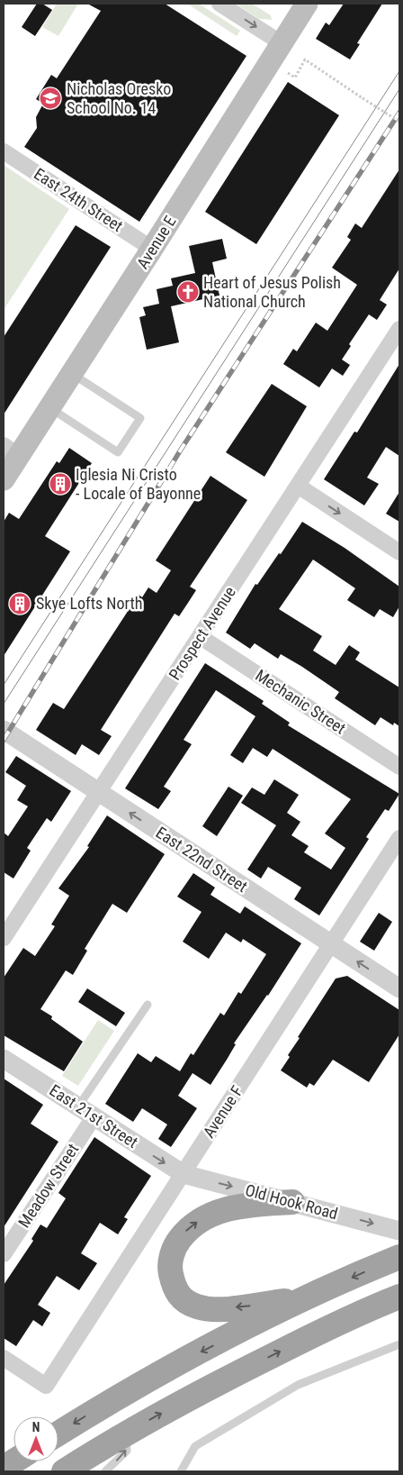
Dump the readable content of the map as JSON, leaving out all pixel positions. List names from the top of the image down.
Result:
{
  "streets": {
    "main road": ["Avenue E"],
    "street": [
      "East 24th Street",
      "Prospect Avenue",
      "Mechanic Street",
      "East 22nd Street",
      "Avenue F",
      "East 21st Street",
      "Meadow Street",
      "Old Hook Road"
    ]
  },
  "crossings": [
    ["East 24th Street", "Avenue E"],
    ["Prospect Avenue", "Mechanic Street"],
    ["Prospect Avenue", "East 22nd Street"],
    ["East 22nd Street", "Avenue F"],
    ["Avenue F", "East 21st Street"],
    ["Avenue F", "Old Hook Road"],
    ["East 21st Street", "Meadow Street"],
    ["East 21st Street", "Old Hook Road"]
  ],
  "one_way": ["East 22nd Street", "East 21st Street", "Old Hook Road"],
  "places": {
    "school or university": ["Nicholas Oresko School No. 14"],
    "church": ["Heart of Jesus Polish National Church"],
    "building": ["Iglesia Ni Cristo - Locale of Bayonne", "Skye Lofts North"]
  },
  "north": "top"
}
